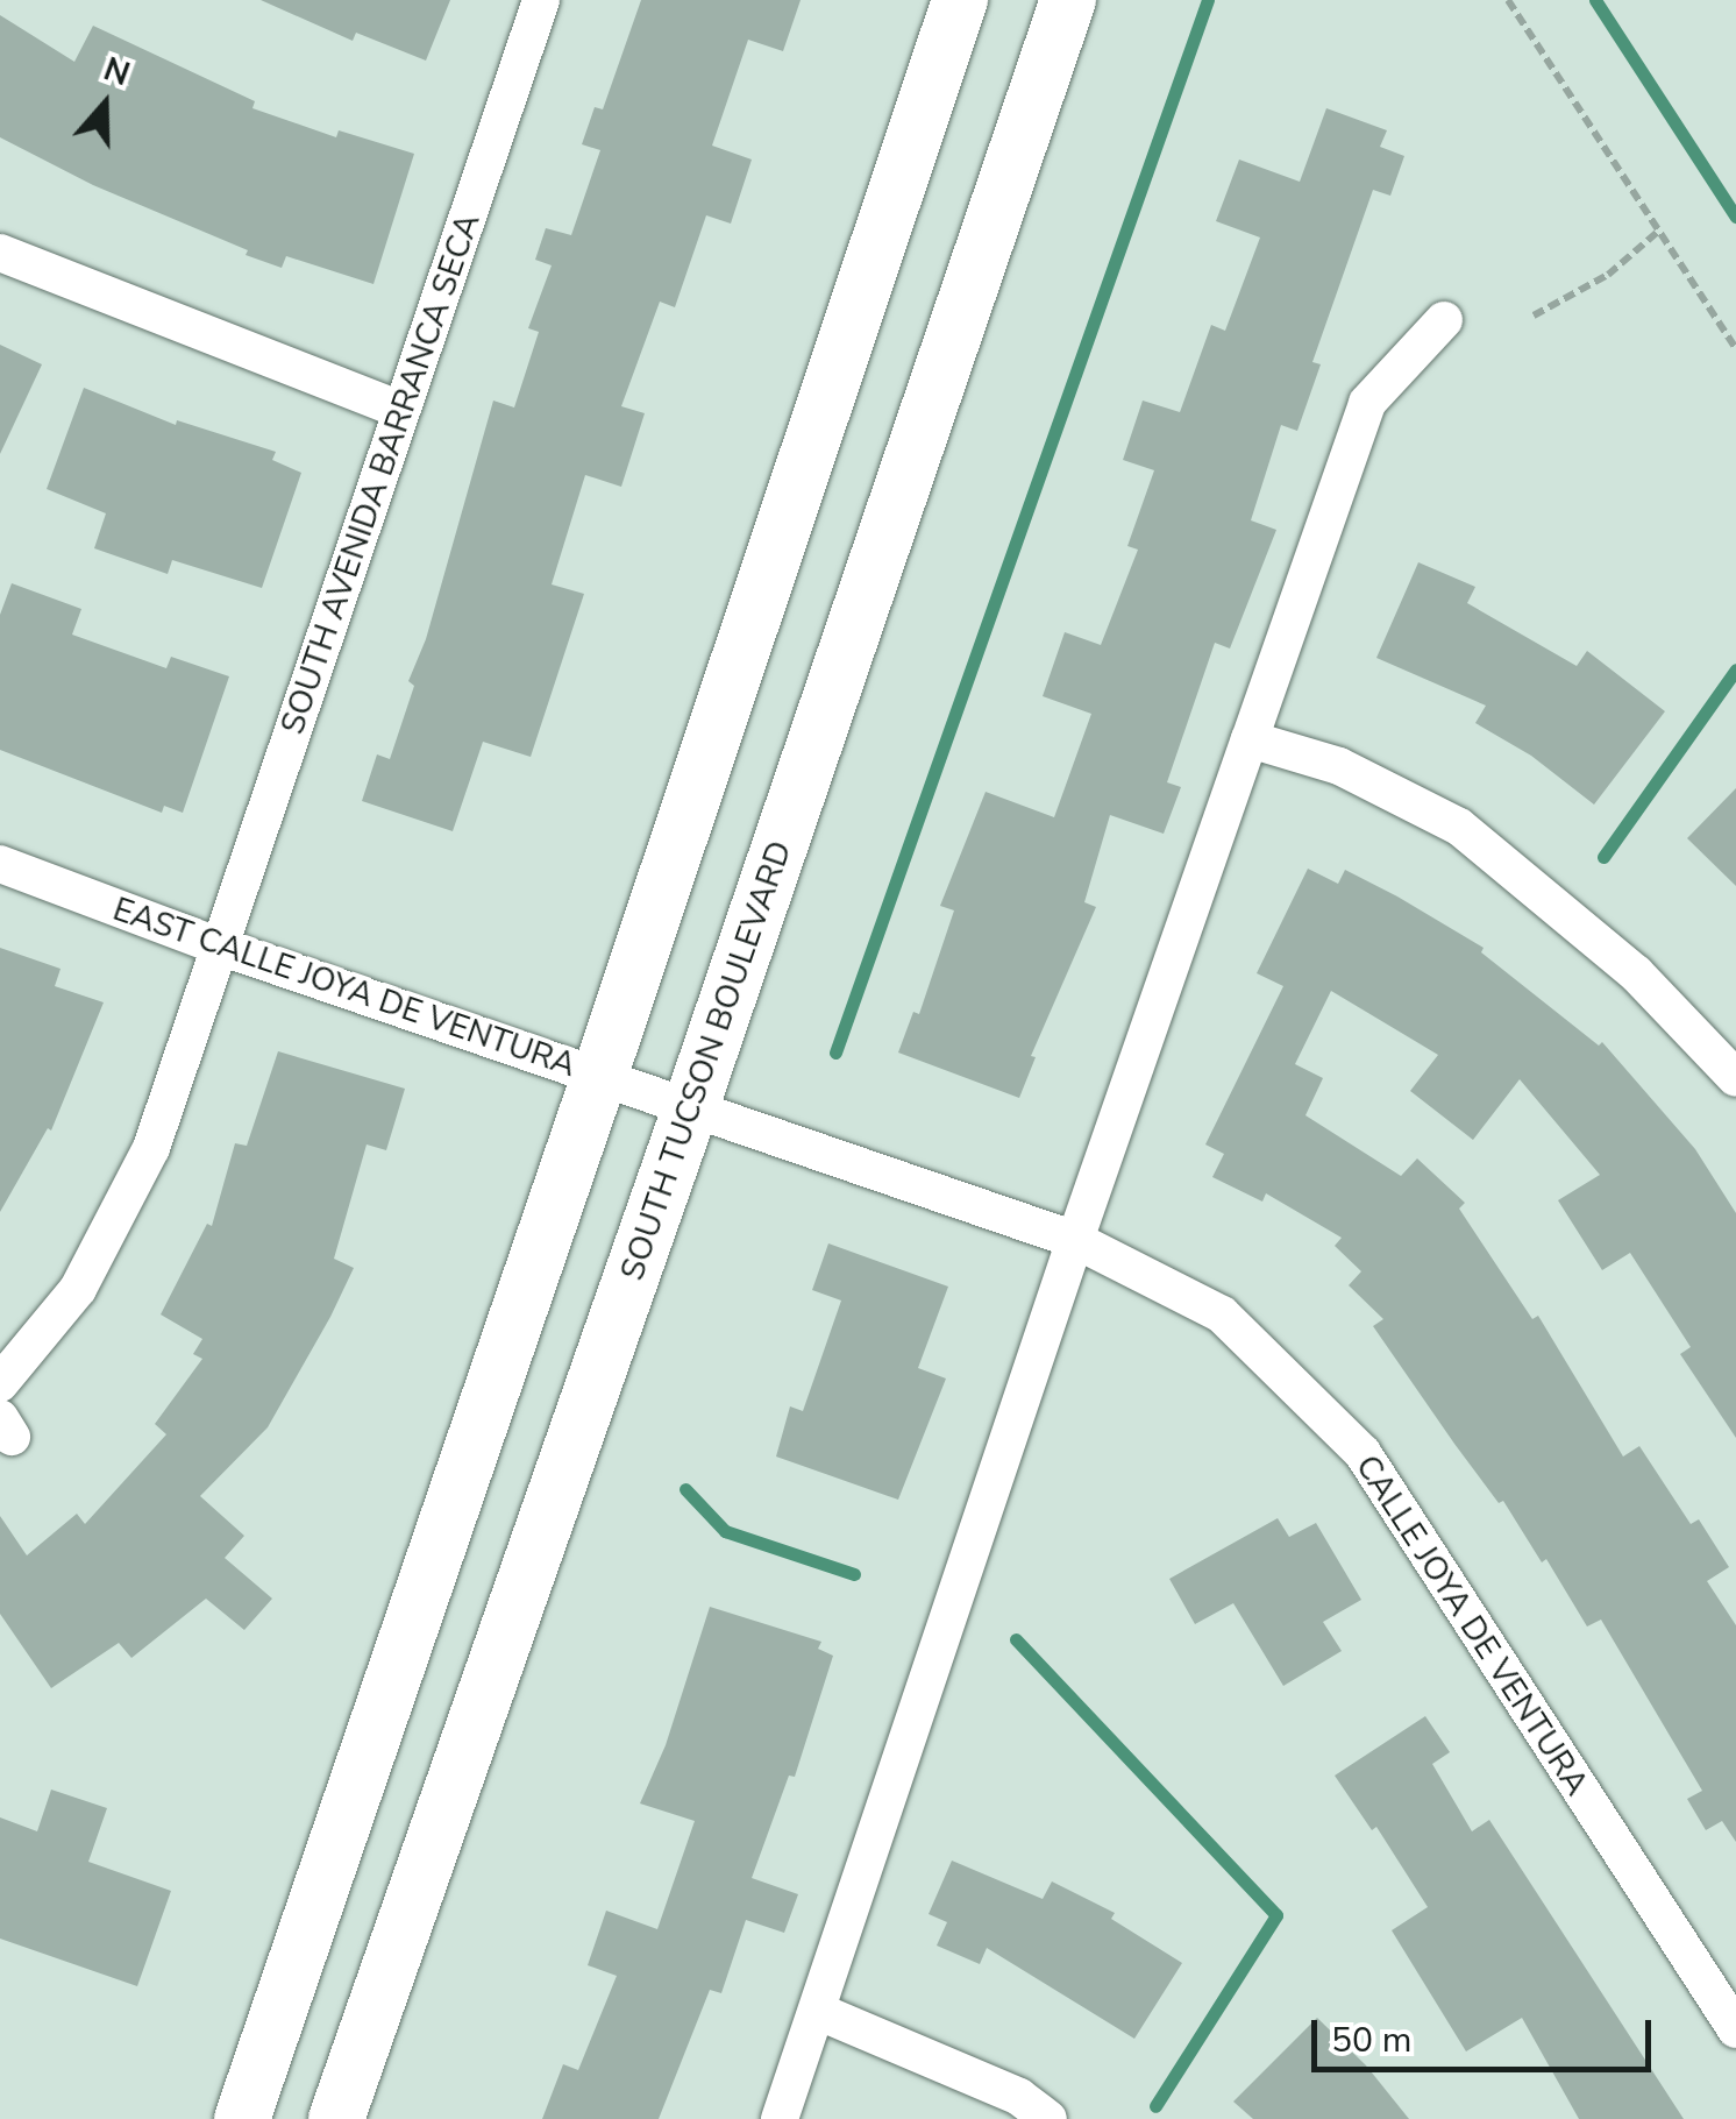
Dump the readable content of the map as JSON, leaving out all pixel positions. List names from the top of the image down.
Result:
{
  "streets": {
    "main road": ["SOUTH TUCSON BOULEVARD"],
    "street": ["SOUTH AVENIDA BARRANCA SECA", "EAST CALLE JOYA DE VENTURA", "CALLE JOYA DE VENTURA"]
  },
  "crossings": [
    ["SOUTH AVENIDA BARRANCA SECA", "EAST CALLE JOYA DE VENTURA"],
    ["EAST CALLE JOYA DE VENTURA", "SOUTH TUCSON BOULEVARD"],
    ["EAST CALLE JOYA DE VENTURA", "CALLE JOYA DE VENTURA"],
    ["SOUTH TUCSON BOULEVARD", "CALLE JOYA DE VENTURA"]
  ],
  "scale_bar": "50 m",
  "north": "top"
}
